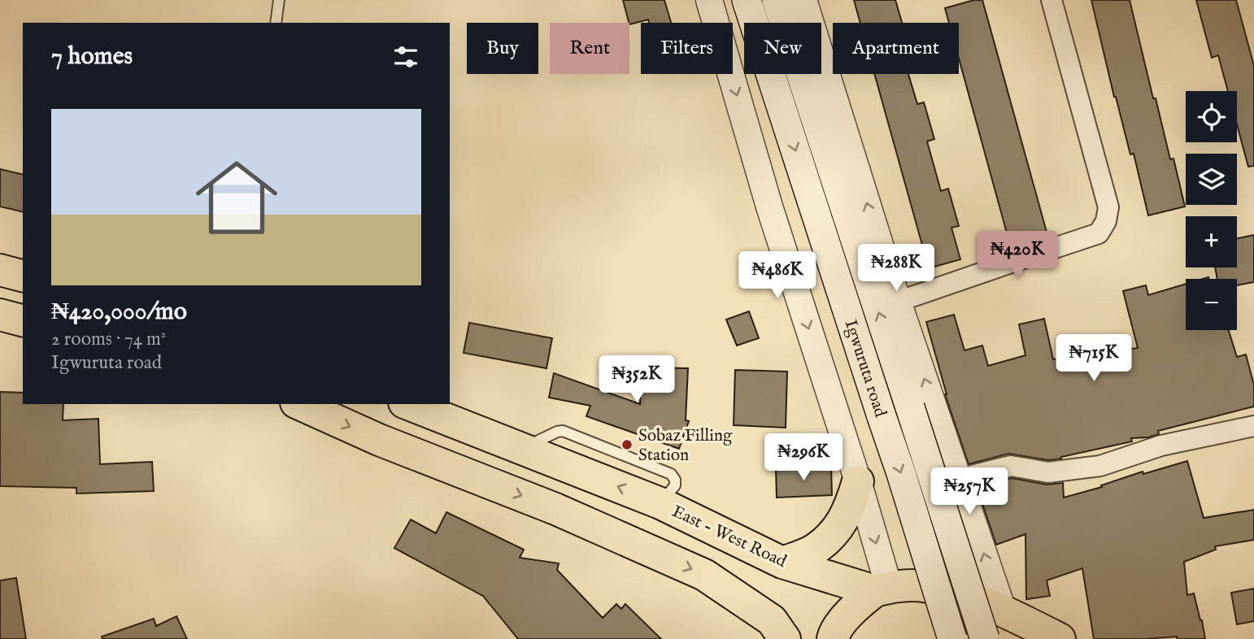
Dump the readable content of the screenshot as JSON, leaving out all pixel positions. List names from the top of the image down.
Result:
{
  "streets": {
    "main road": ["Igwuruta road", "East - West Road"]
  },
  "places": ["Sobaz Filling Station"],
  "page": {
    "chip": [
      "Buy",
      "Rent",
      "Filters",
      "New",
      "Apartment"
    ],
    "heading": "7 homes",
    "map_buttons": ["+", "−"],
    "list": [
      {
        "name": "₦420,000/mo",
        "note": "2 rooms · 74 m² · Igwuruta road"
      }
    ],
    "price": [
      "₦420K",
      "₦288K",
      "₦486K",
      "₦715K",
      "₦352K",
      "₦296K",
      "₦257K"
    ]
  }
}
